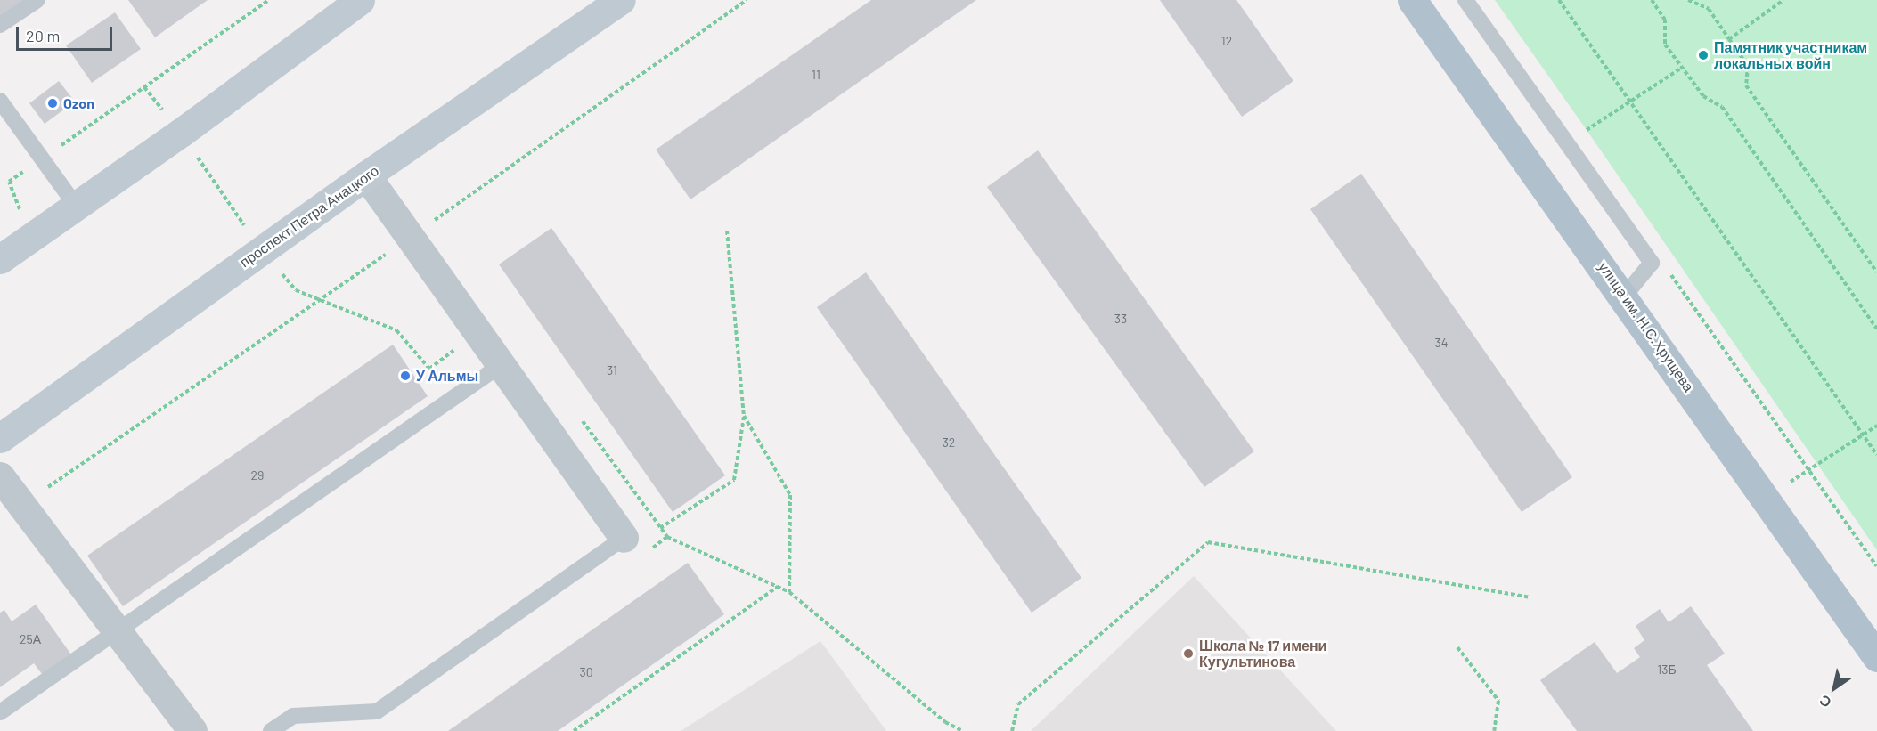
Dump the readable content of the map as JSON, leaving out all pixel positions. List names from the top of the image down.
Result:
{
  "streets": {
    "main road": ["проспект Петра Анацкого", "улица им. Н.С.Хрущева"]
  },
  "places": [
    "Памятник участникам локальных войн",
    "Ozon",
    "У Альмы",
    "Школа № 17 имени Кугультинова"
  ],
  "house_numbers": [
    "12",
    "11",
    "33",
    "34",
    "31",
    "32",
    "29",
    "25А",
    "13Б",
    "30"
  ],
  "scale_bar": "20 m",
  "north": "bottom left"
}
